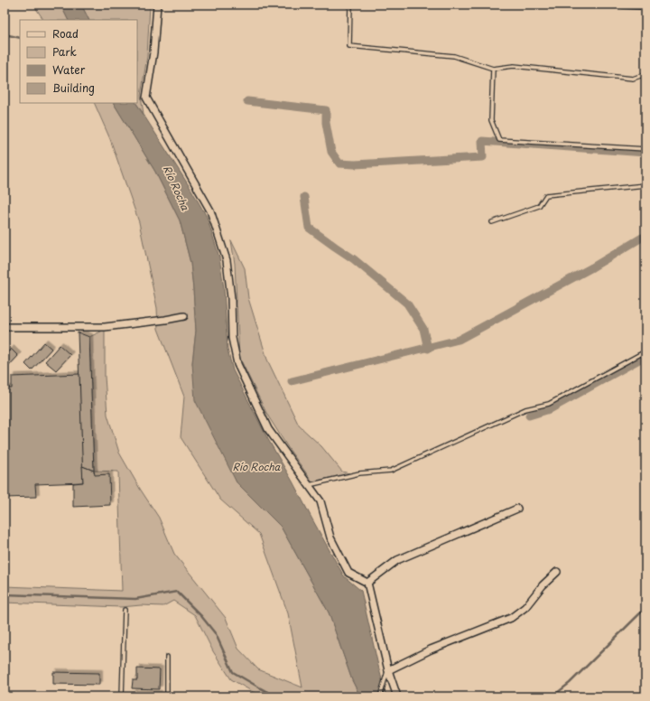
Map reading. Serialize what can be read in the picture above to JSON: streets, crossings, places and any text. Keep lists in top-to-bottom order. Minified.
{"water":["Río Rocha"],"legend":["Road","Park","Water","Building"]}
